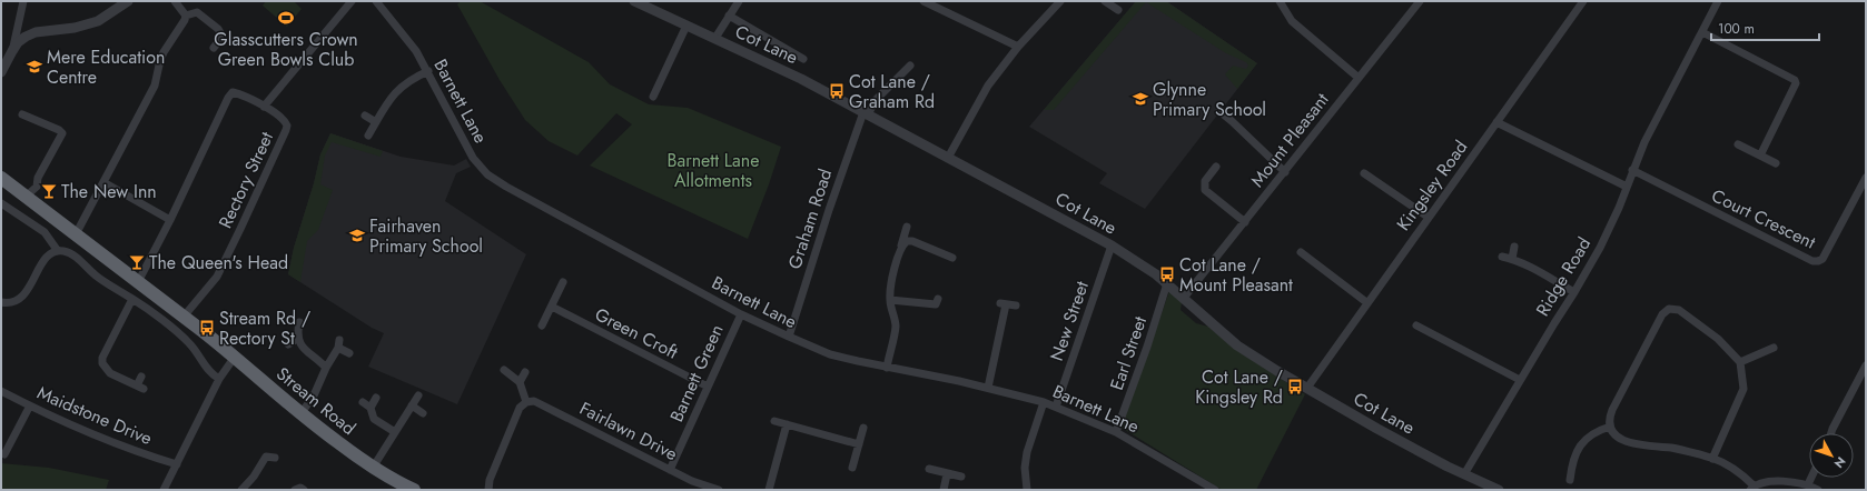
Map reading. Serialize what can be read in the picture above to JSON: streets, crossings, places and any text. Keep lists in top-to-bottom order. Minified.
{"streets":{"highway":["Stream Road"],"street":["Cot Lane","Barnett Lane","Mount Pleasant","Rectory Street","Kingsley Road","Graham Road","Court Crescent","Ridge Road","New Street","Green Croft","Earl Street","Barnett Green","Maidstone Drive","Fairlawn Drive"]},"crossings":[["Cot Lane","Mount Pleasant"],["Cot Lane","Kingsley Road"],["Cot Lane","Graham Road"],["Cot Lane","Ridge Road"],["Cot Lane","New Street"],["Cot Lane","Earl Street"],["Barnett Lane","Graham Road"],["Barnett Lane","New Street"],["Barnett Lane","Earl Street"],["Barnett Lane","Barnett Green"],["Rectory Street","Stream Road"],["Court Crescent","Ridge Road"],["Green Croft","Barnett Green"],["Barnett Green","Fairlawn Drive"]],"parks":["Barnett Lane Allotments"],"places":{"sports":["Glasscutters Crown Green Bowls Club"],"school or university":["Mere Education Centre","Glynne Primary School","Fairhaven Primary School"],"bus stop":["Cot Lane / Graham Rd","Cot Lane / Mount Pleasant","Stream Rd / Rectory St","Cot Lane / Kingsley Rd"],"bar":["The New Inn","The Queen's Head"]},"scale_bar":"100 m","north":"bottom right"}
